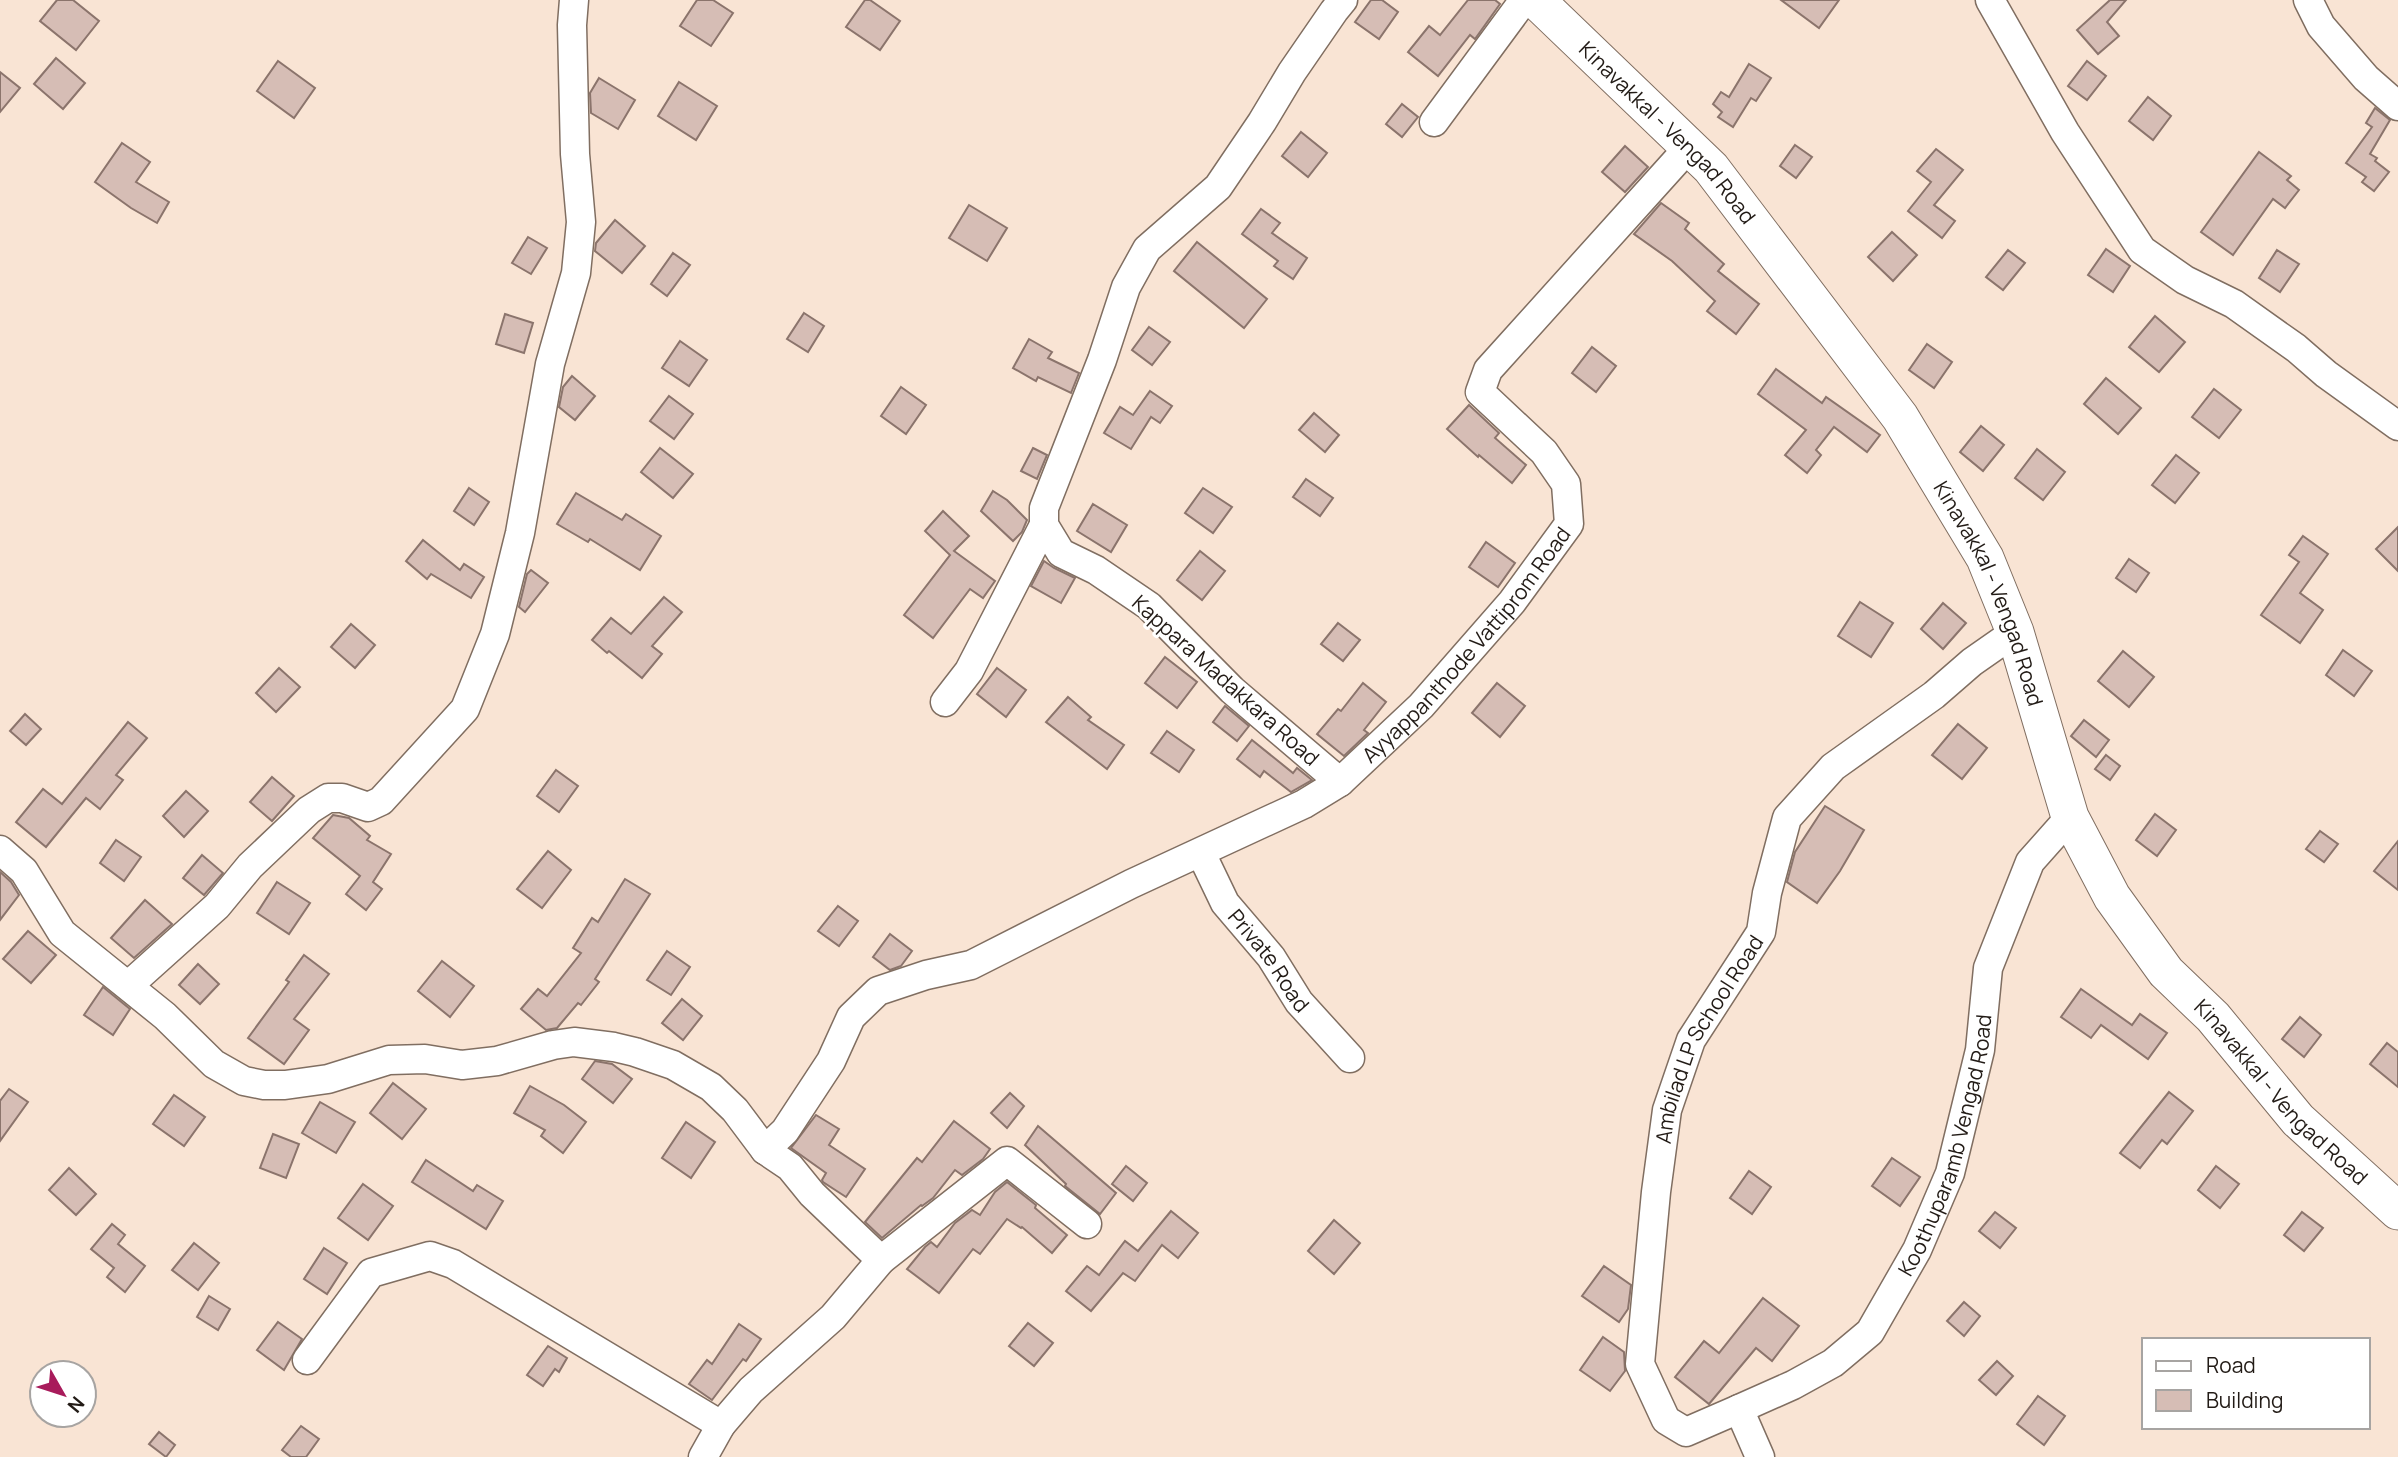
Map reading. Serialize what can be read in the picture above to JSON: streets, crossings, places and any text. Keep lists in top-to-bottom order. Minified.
{"streets":{"main road":["Kinavakkal - Vengad Road"],"street":["Ayyappanthode Vattiprom Road","Kappara Madakkara Road","Private Road","Ambilad LP School Road","Koothuparamb Vengad Road"]},"crossings":[["Kinavakkal - Vengad Road","Ayyappanthode Vattiprom Road"],["Kinavakkal - Vengad Road","Ambilad LP School Road"],["Kinavakkal - Vengad Road","Koothuparamb Vengad Road"],["Ayyappanthode Vattiprom Road","Kappara Madakkara Road"],["Kappara Madakkara Road","Private Road"],["Ambilad LP School Road","Koothuparamb Vengad Road"]],"legend":["Road","Building"],"north":"bottom right"}
